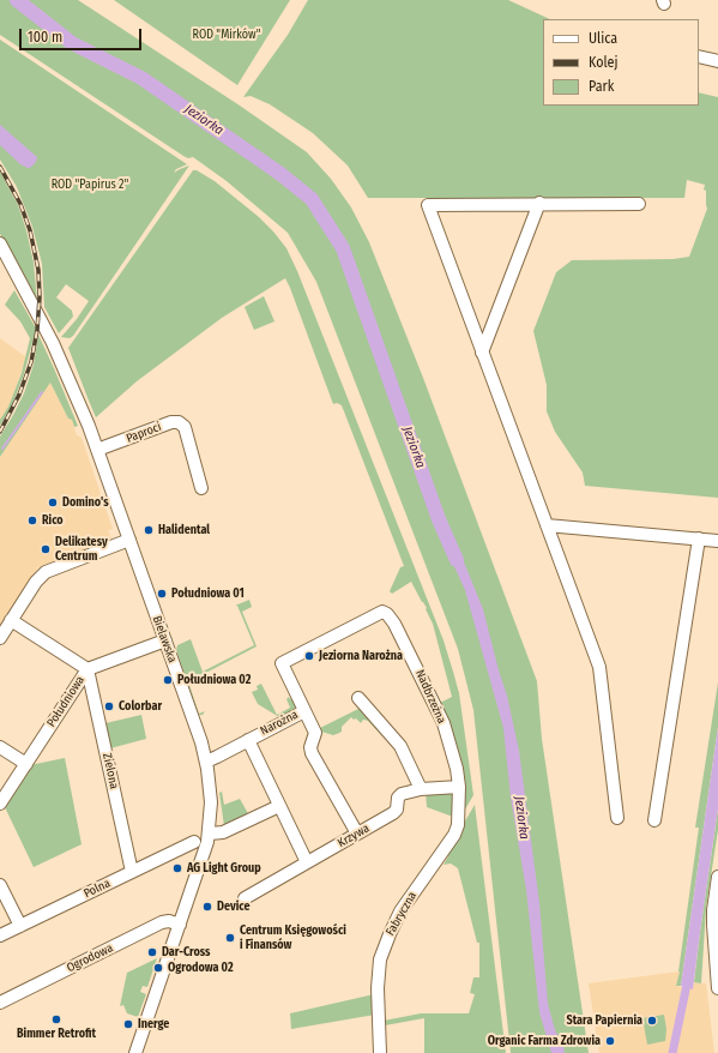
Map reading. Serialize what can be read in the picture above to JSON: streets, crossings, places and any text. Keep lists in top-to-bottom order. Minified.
{"streets":{"street":["Paproci","Bielawska","Nadbrzeżna","Południowa","Narożna","Zielona","Krzywa","Polna","Fabryczna","Ogrodowa"]},"crossings":[["Paproci","Bielawska"],["Bielawska","Południowa"],["Bielawska","Narożna"],["Bielawska","Ogrodowa"],["Nadbrzeżna","Narożna"],["Nadbrzeżna","Krzywa"],["Nadbrzeżna","Fabryczna"],["Południowa","Zielona"],["Zielona","Polna"],["Krzywa","Fabryczna"]],"water":["Jeziorka"],"parks":["ROD \"Mirków\"","ROD \"Papirus 2\""],"places":["Domino's","Rico","Halidental","Delikatesy Centrum","Południowa 01","Jeziorna Narożna","Południowa 02","Colorbar","AG Light Group","Device","Centrum Księgowości i Finansów","Dar-Cross","Ogrodowa 02","Bimmer Retrofit","Stara Papiernia","Inerge","Organic Farma Zdrowia"],"legend":["Ulica","Kolej","Park"],"scale_bar":"100 m"}
